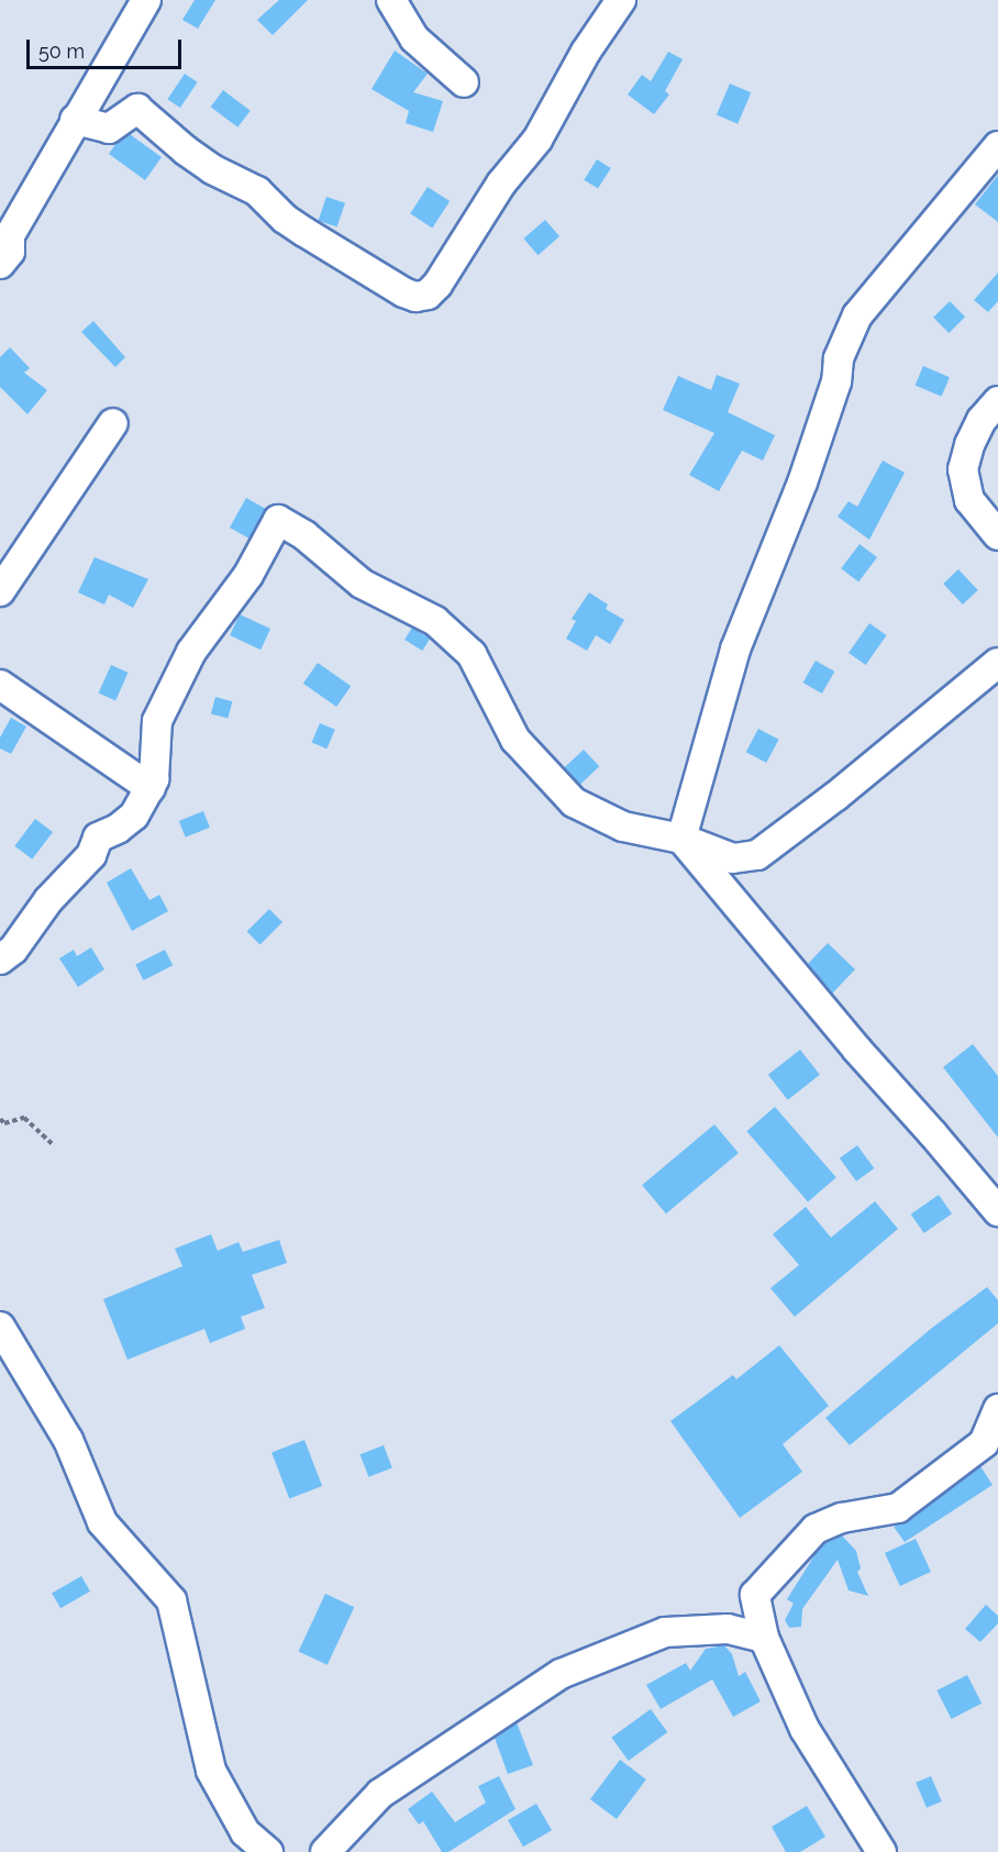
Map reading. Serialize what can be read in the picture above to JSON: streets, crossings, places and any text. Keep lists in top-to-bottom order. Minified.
{"scale_bar":"50 m"}
